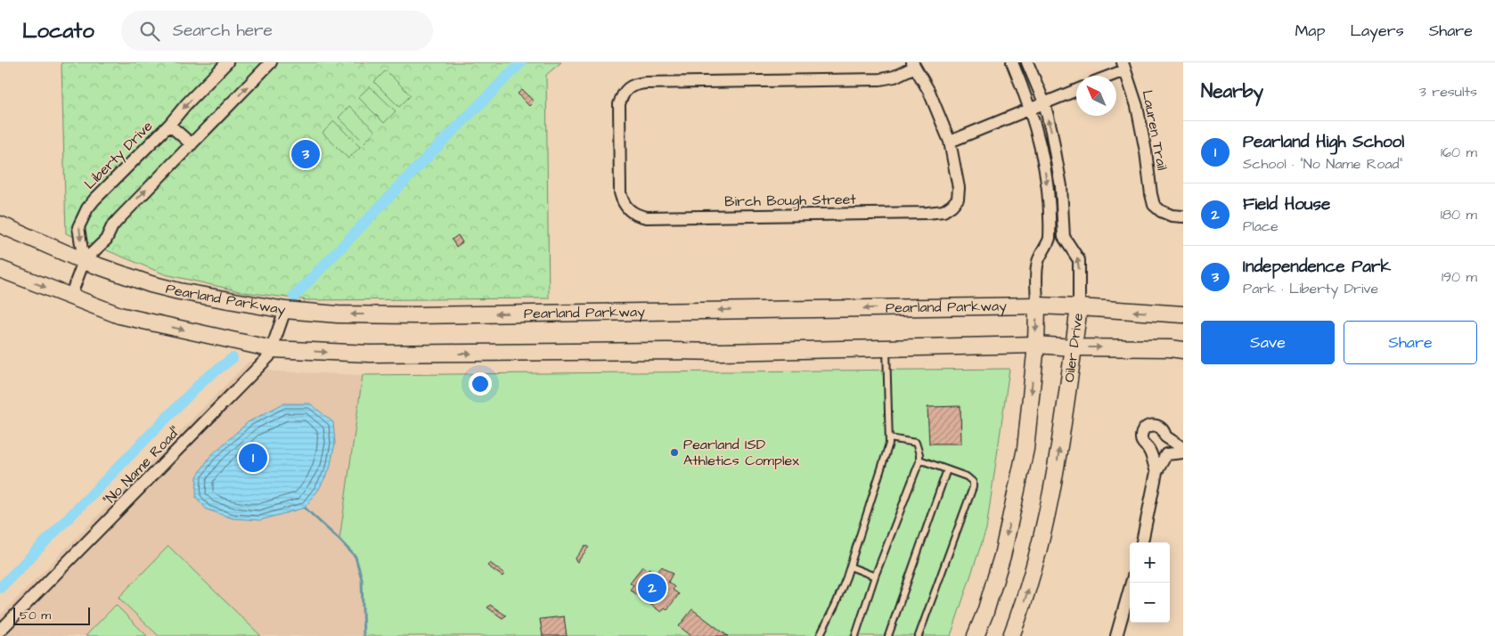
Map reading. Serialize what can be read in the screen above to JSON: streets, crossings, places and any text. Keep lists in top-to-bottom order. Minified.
{"streets":{"main road":["Pearland Parkway","Oiler Drive"],"street":["Lauren Trail","Liberty Drive","Birch Bough Street","\"No Name Road\""]},"crossings":[["Liberty Drive","Pearland Parkway"],["Pearland Parkway","Oiler Drive"],["Pearland Parkway","\"No Name Road\""]],"places":["Pearland ISD Athletics Complex"],"scale_bar":"50 m","north":"top left","page":{"header":"Locato","search":"Search here","nav":["Map","Layers","Share"],"heading":["Nearby","3 results"],"list":[{"mark":"1","name":"Pearland High School","note":"School · \"No Name Road\"","value":"160 m"},{"mark":"2","name":"Field House","note":"Place","value":"180 m"},{"mark":"3","name":"Independence Park","note":"Park · Liberty Drive","value":"190 m"}],"pins":["3","1","2"],"buttons":["Save","Share"],"map_buttons":["+","−"],"scale":"50 m"}}
